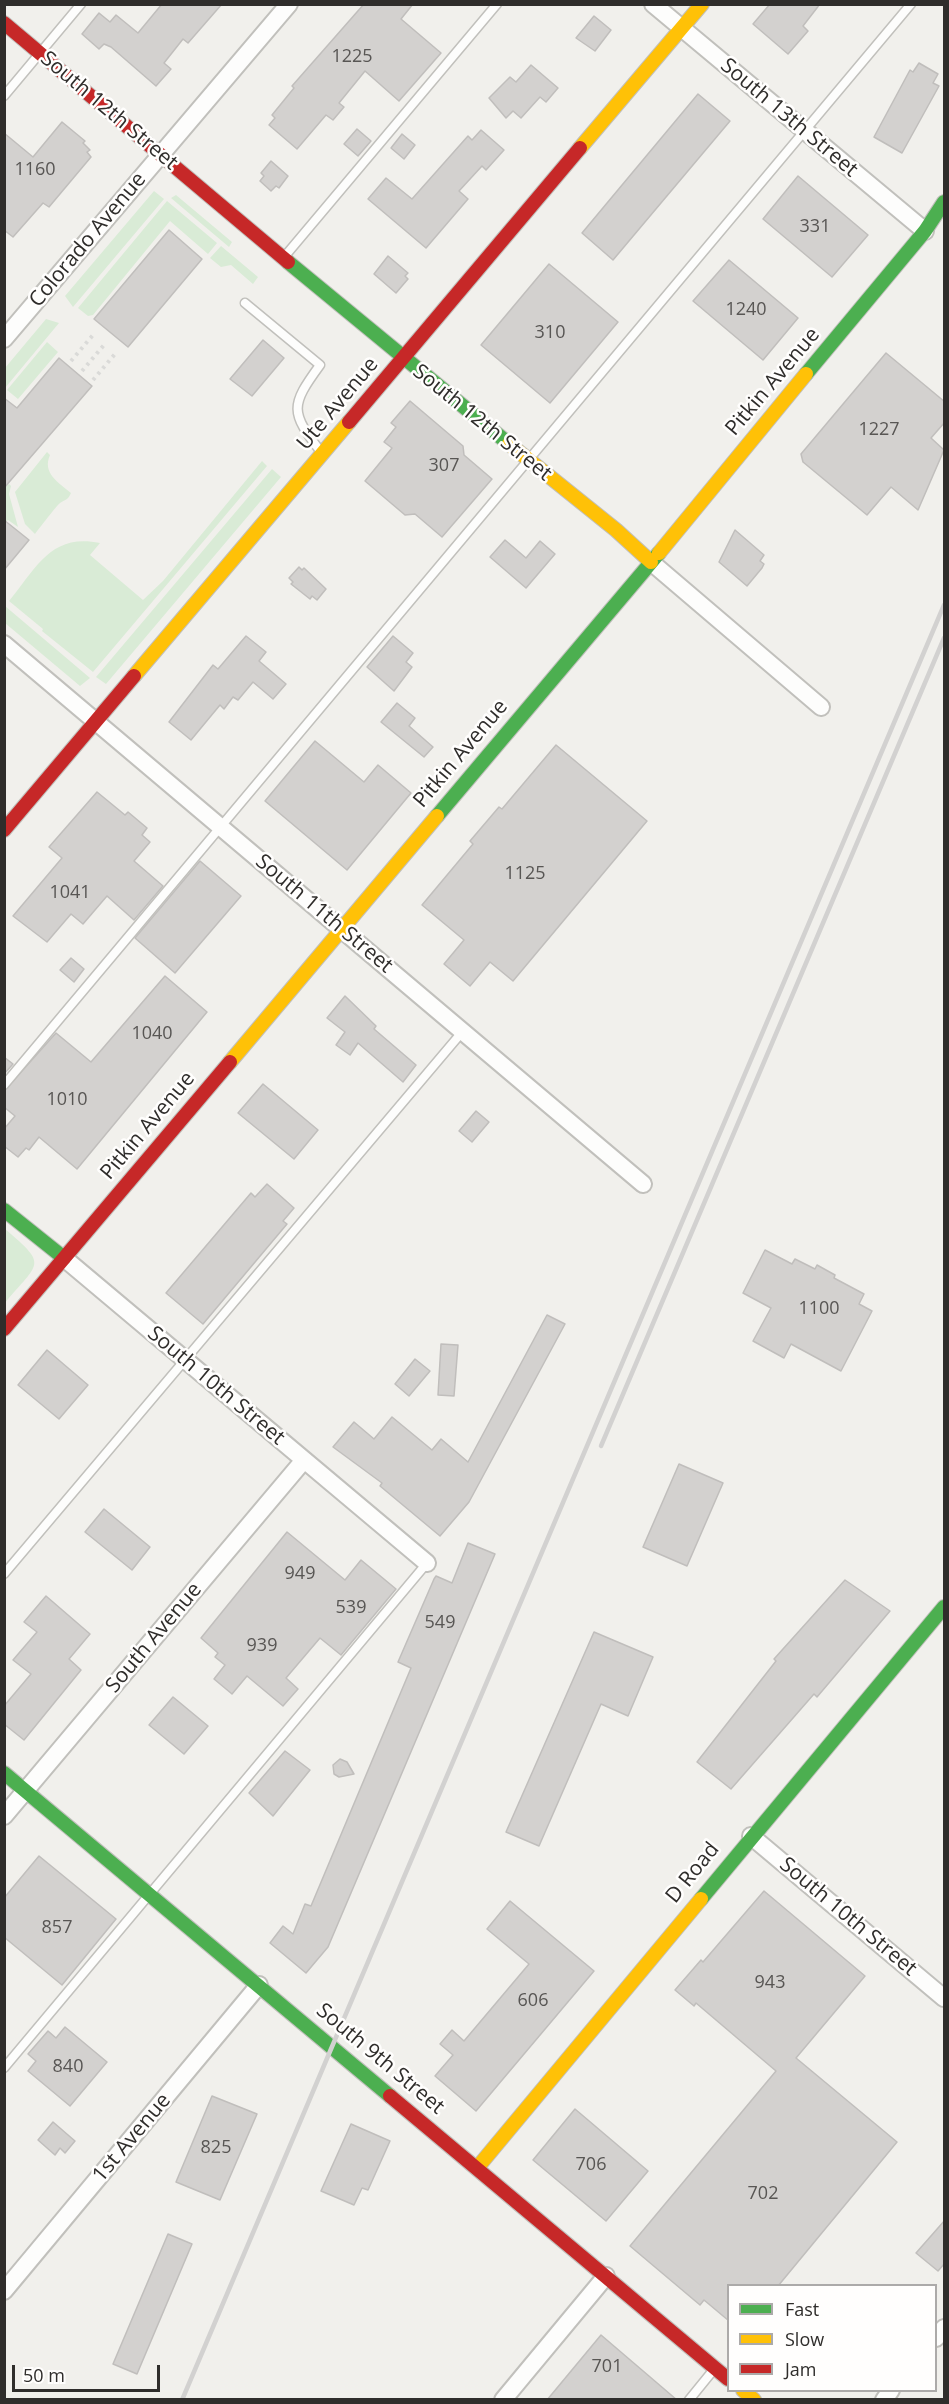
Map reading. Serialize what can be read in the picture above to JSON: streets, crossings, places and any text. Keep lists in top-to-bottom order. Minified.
{"streets":{"main road":["South 12th Street","Pitkin Avenue","Ute Avenue","South 10th Street","D Road","South 9th Street"],"street":["South 13th Street","Colorado Avenue","South 11th Street","South Avenue","1st Avenue"]},"crossings":[["South 12th Street","Colorado Avenue"],["South 12th Street","Pitkin Avenue"],["South 12th Street","Ute Avenue"],["South 13th Street","Pitkin Avenue"],["South 13th Street","Ute Avenue"],["Pitkin Avenue","South 11th Street"],["Pitkin Avenue","South 10th Street"],["Ute Avenue","South 11th Street"],["South 10th Street","South Avenue"],["South 10th Street","D Road"],["South Avenue","South 9th Street"],["D Road","South 9th Street"],["South 9th Street","1st Avenue"]],"house_numbers":["1225","1160","331","1240","310","1227","307","1125","1041","1040","1010","1100","949","539","549","939","857","943","606","840","825","706","702","701"],"legend":["Fast","Slow","Jam"],"scale_bar":"50 m"}
